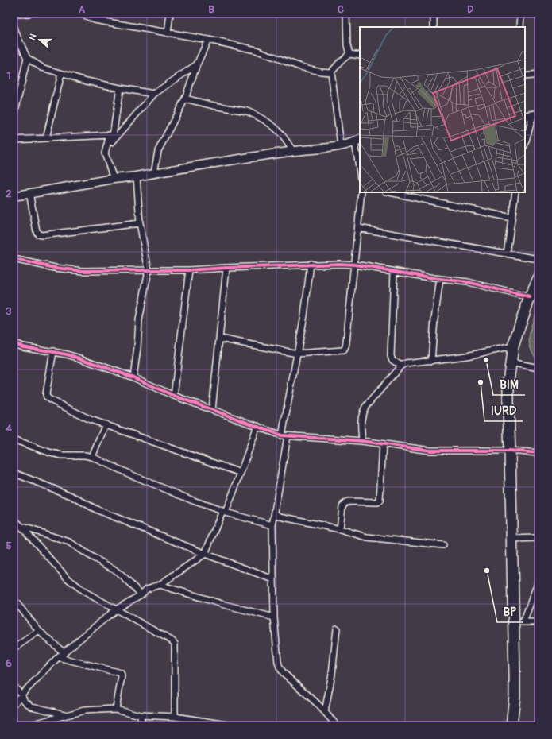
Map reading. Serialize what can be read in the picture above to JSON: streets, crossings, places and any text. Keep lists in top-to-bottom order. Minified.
{"places":["BIM","IURD","BP"],"north":"left","grid":{"columns":["A","B","C","D"],"rows":["1","2","3","4","5","6"]}}
